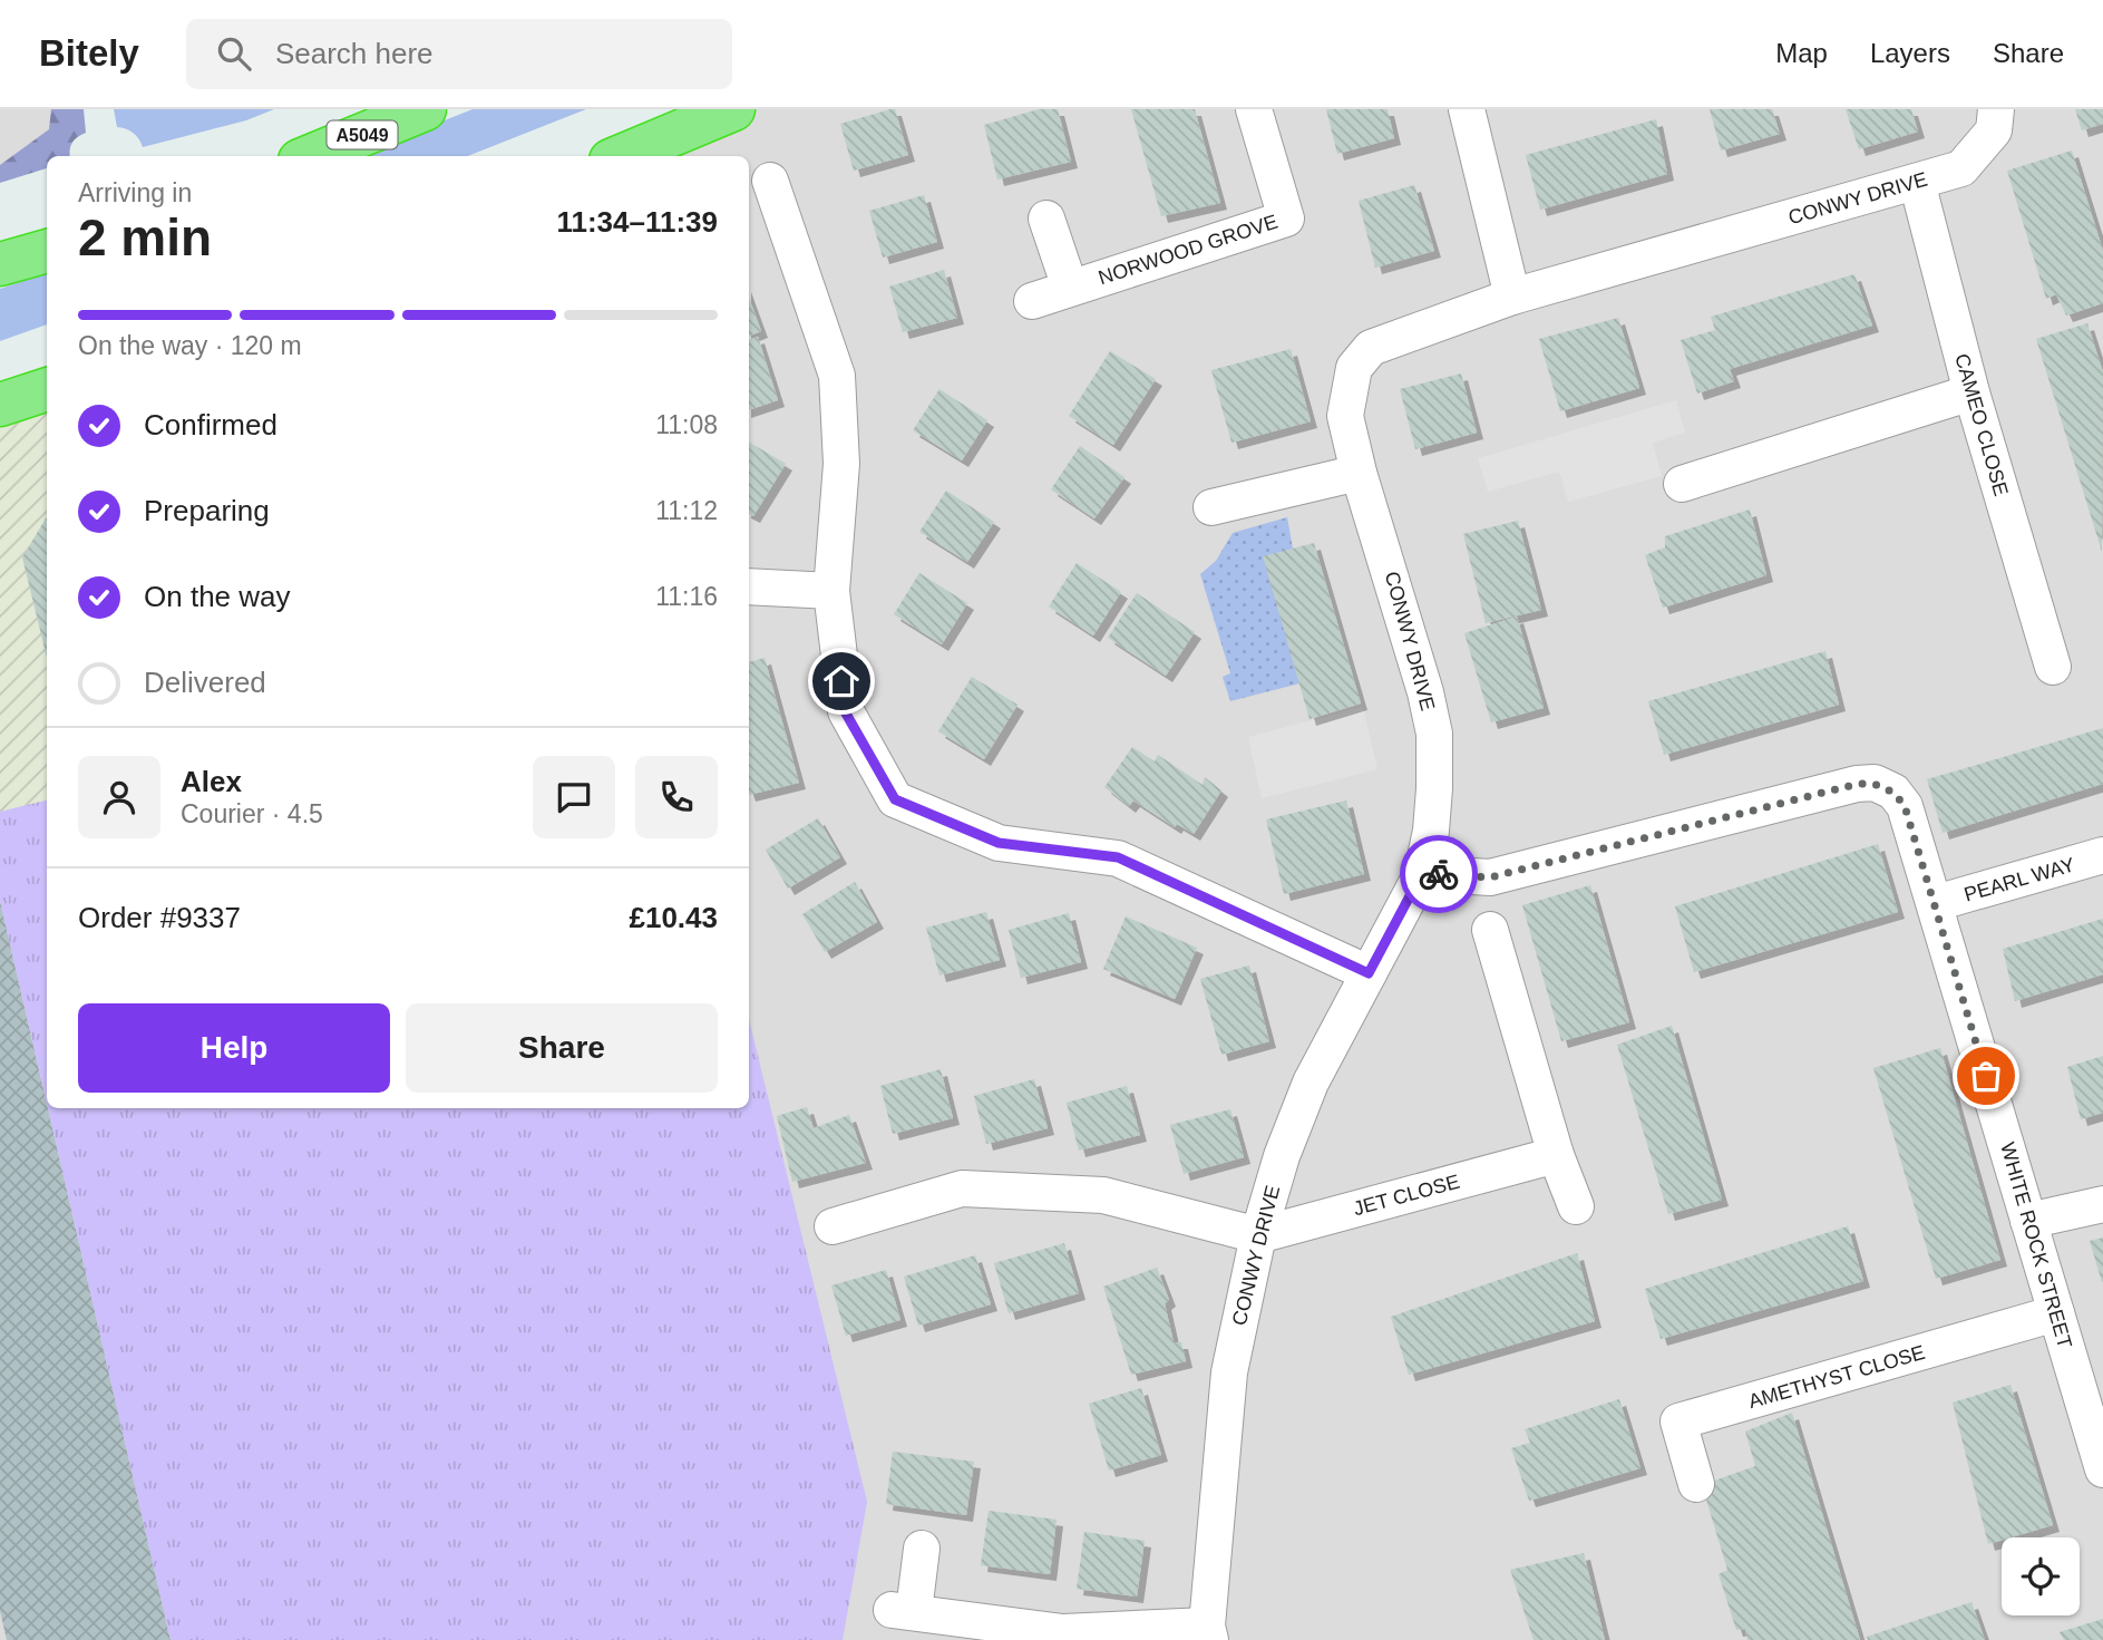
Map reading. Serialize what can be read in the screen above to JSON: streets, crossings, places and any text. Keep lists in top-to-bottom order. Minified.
{"streets":{"highway":["A5049"],"street":["CONWY DRIVE","NORWOOD GROVE","CAMEO CLOSE","PEARL WAY","JET CLOSE","WHITE ROCK STREET","AMETHYST CLOSE"]},"crossings":[["CONWY DRIVE","CAMEO CLOSE"],["CONWY DRIVE","JET CLOSE"],["CONWY DRIVE","WHITE ROCK STREET"],["PEARL WAY","WHITE ROCK STREET"],["WHITE ROCK STREET","AMETHYST CLOSE"]],"page":{"header":"Bitely","search":"Search here","nav":["Map","Layers","Share"],"heading":["2 min","Arriving in","11:34–11:39"],"panel":["Alex","Courier · 4.5","Order #9337","£10.43"],"bar":"On the way · 120 m","list":[["Confirmed","11:08"],["Preparing","11:12"],["On the way","11:16"],"Delivered"],"buttons":["Help","Share"]}}
